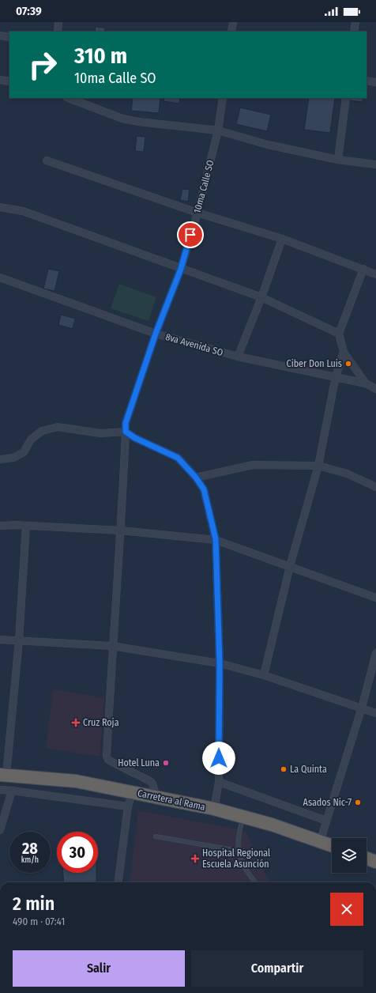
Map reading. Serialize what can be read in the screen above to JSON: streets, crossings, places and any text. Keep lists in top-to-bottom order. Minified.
{"streets":{"highway":["Carretera al Rama"],"street":["10ma Calle SO","8va Avenida SO"]},"crossings":[["10ma Calle SO","8va Avenida SO"],["10ma Calle SO","Carretera al Rama"]],"places":{"other":["Ciber Don Luis","Hotel Luna","La Quinta","Asados Nic-7"],"health":["Cruz Roja","Hospital Regional Escuela Asunción"]},"page":{"status":"07:39","turn":["310 m","10ma Calle SO"],"speed":"28 km/h","limit":"30","heading":["2 min","490 m · 07:41"],"buttons":["Salir","Compartir"]}}
